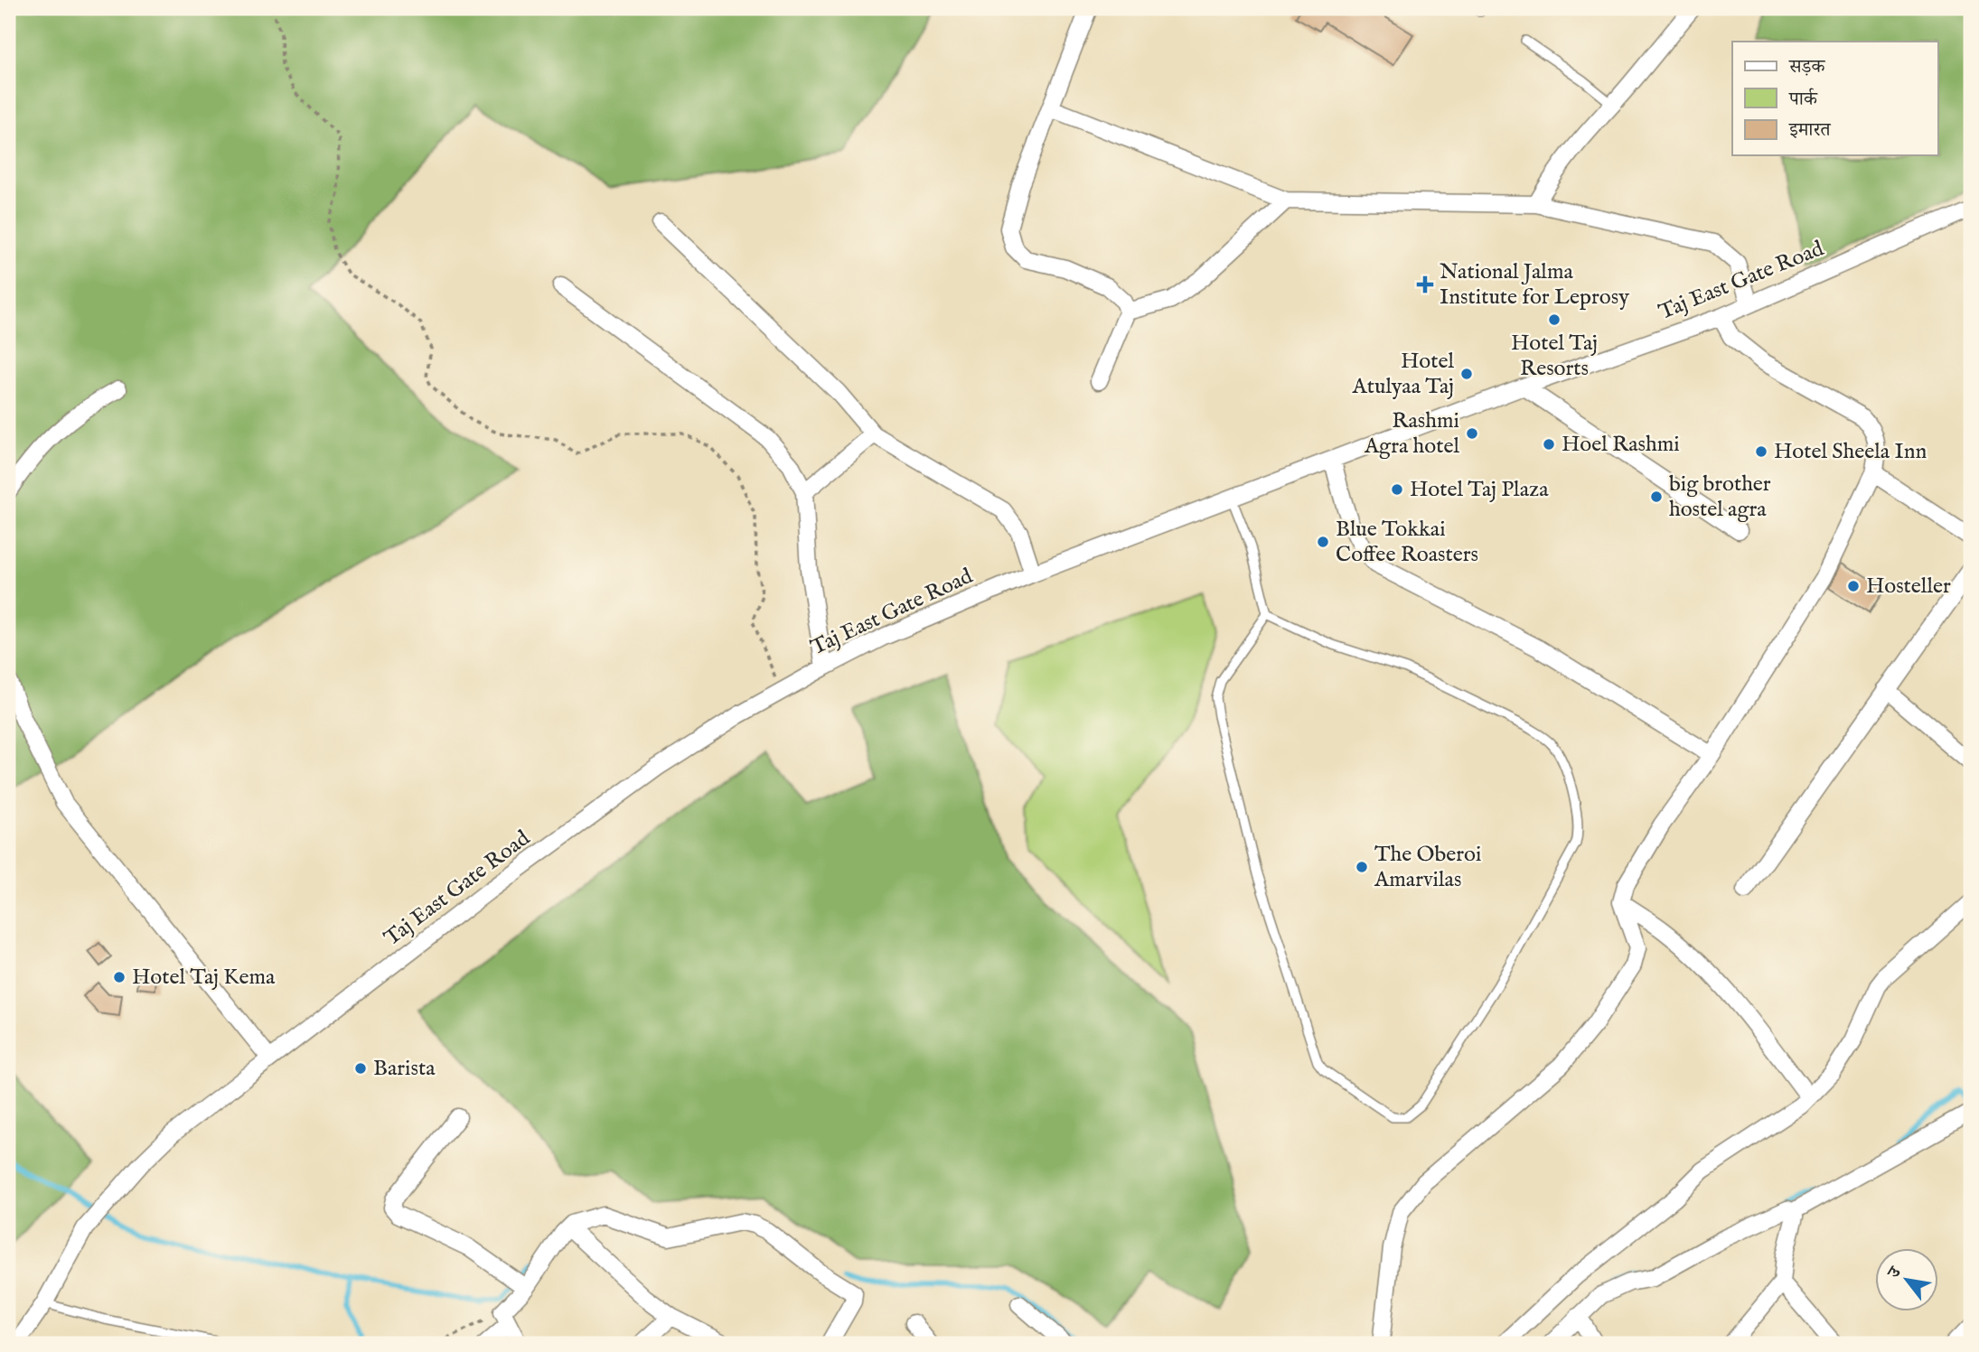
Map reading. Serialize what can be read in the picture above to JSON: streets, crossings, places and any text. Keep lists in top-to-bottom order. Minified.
{"streets":{"street":["Taj East Gate Road"]},"places":{"health":["National Jalma Institute for Leprosy"],"other":["Hotel Taj Resorts","Hotel Atulyaa Taj","Rashmi Agra hotel","Hoel Rashmi","Hotel Sheela Inn","Hotel Taj Plaza","big brother hostel agra","Blue Tokkai Coffee Roasters","Hosteller","The Oberoi Amarvilas","Hotel Taj Kema","Barista"]},"legend":["सड़क","पार्क","इमारत"],"north":"top left"}
